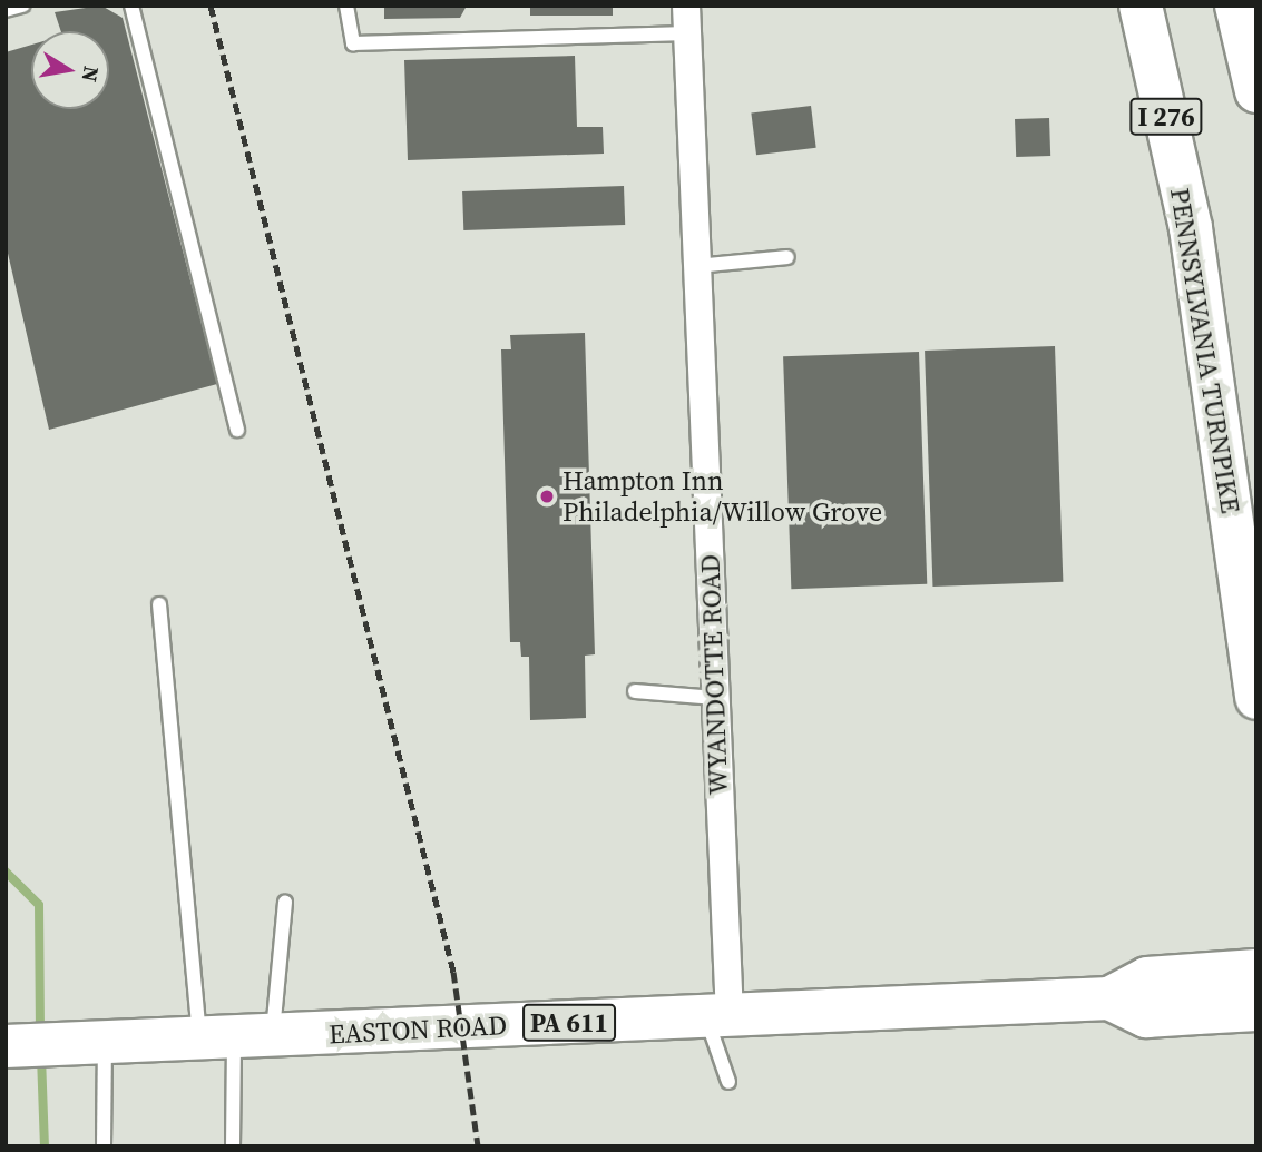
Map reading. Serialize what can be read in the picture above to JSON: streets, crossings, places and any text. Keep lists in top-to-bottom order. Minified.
{"streets":{"main road":["I 276","PENNSYLVANIA TURNPIKE","PA 611","EASTON ROAD"],"street":["WYANDOTTE ROAD"]},"crossings":[["WYANDOTTE ROAD","EASTON ROAD"]],"places":["Hampton Inn Philadelphia/Willow Grove"],"north":"right"}
